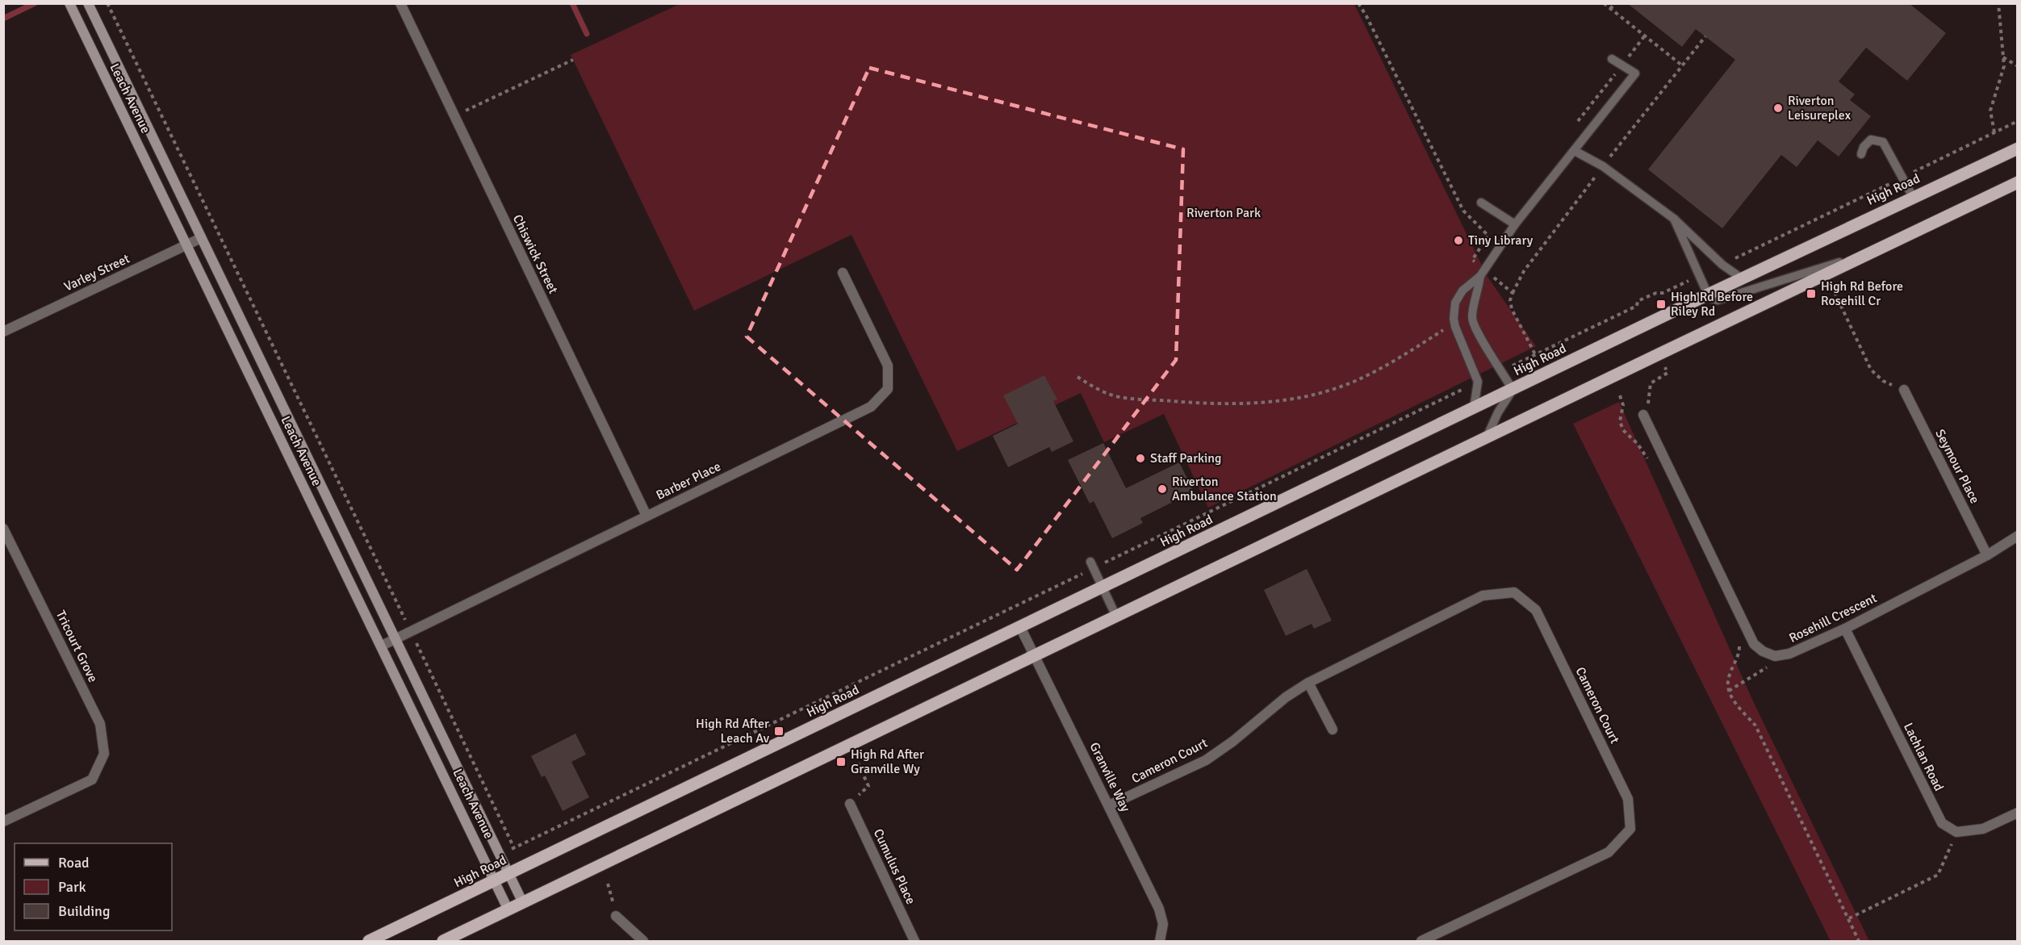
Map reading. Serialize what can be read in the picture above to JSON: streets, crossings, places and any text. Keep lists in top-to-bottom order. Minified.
{"streets":{"main road":["High Road"],"street":["Leach Avenue","Chiswick Street","Varley Street","Seymour Place","Barber Place","Rosehill Crescent","Tricourt Grove","Cameron Court","Lachlan Road","Granville Way","Cumulus Place"]},"crossings":[["Leach Avenue","High Road"],["Leach Avenue","Varley Street"],["Leach Avenue","Barber Place"],["High Road","Granville Way"],["Chiswick Street","Barber Place"],["Seymour Place","Rosehill Crescent"],["Rosehill Crescent","Lachlan Road"],["Cameron Court","Granville Way"]],"parks":["Riverton Park"],"places":{"other":["Riverton Leisureplex","Tiny Library","Staff Parking","Riverton Ambulance Station"],"transit":["High Rd Before Rosehill Cr","High Rd Before Riley Rd","High Rd After Leach Av","High Rd After Granville Wy"]},"legend":["Road","Park","Building"]}
